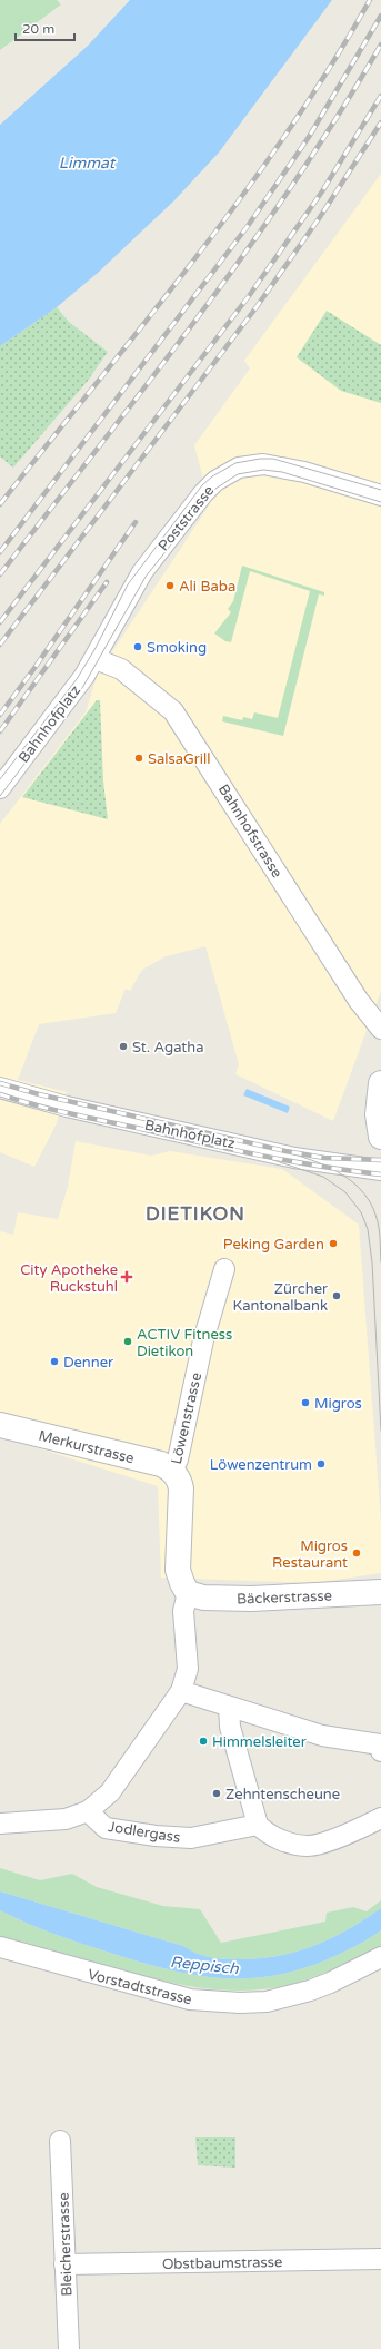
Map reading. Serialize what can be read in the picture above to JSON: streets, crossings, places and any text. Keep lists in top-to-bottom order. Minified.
{"streets":{"street":["Poststrasse","Bahnhofplatz","Bahnhofstrasse","Löwenstrasse","Merkurstrasse","Bäckerstrasse","Jodlergass","Vorstadtstrasse","Bleicherstrasse","Obstbaumstrasse"]},"crossings":[["Poststrasse","Bahnhofplatz"],["Poststrasse","Bahnhofstrasse"],["Bahnhofplatz","Bahnhofstrasse"],["Löwenstrasse","Merkurstrasse"],["Löwenstrasse","Bäckerstrasse"],["Bleicherstrasse","Obstbaumstrasse"]],"districts":["DIETIKON"],"water":["Limmat","Reppisch"],"places":{"other":["Ali Baba","Smoking","SalsaGrill","St. Agatha","Peking Garden","Zürcher Kantonalbank","ACTIV Fitness Dietikon","Denner","Migros","Löwenzentrum","Migros Restaurant","Himmelsleiter","Zehntenscheune"],"health":["City Apotheke Ruckstuhl"]},"scale_bar":"20 m"}
